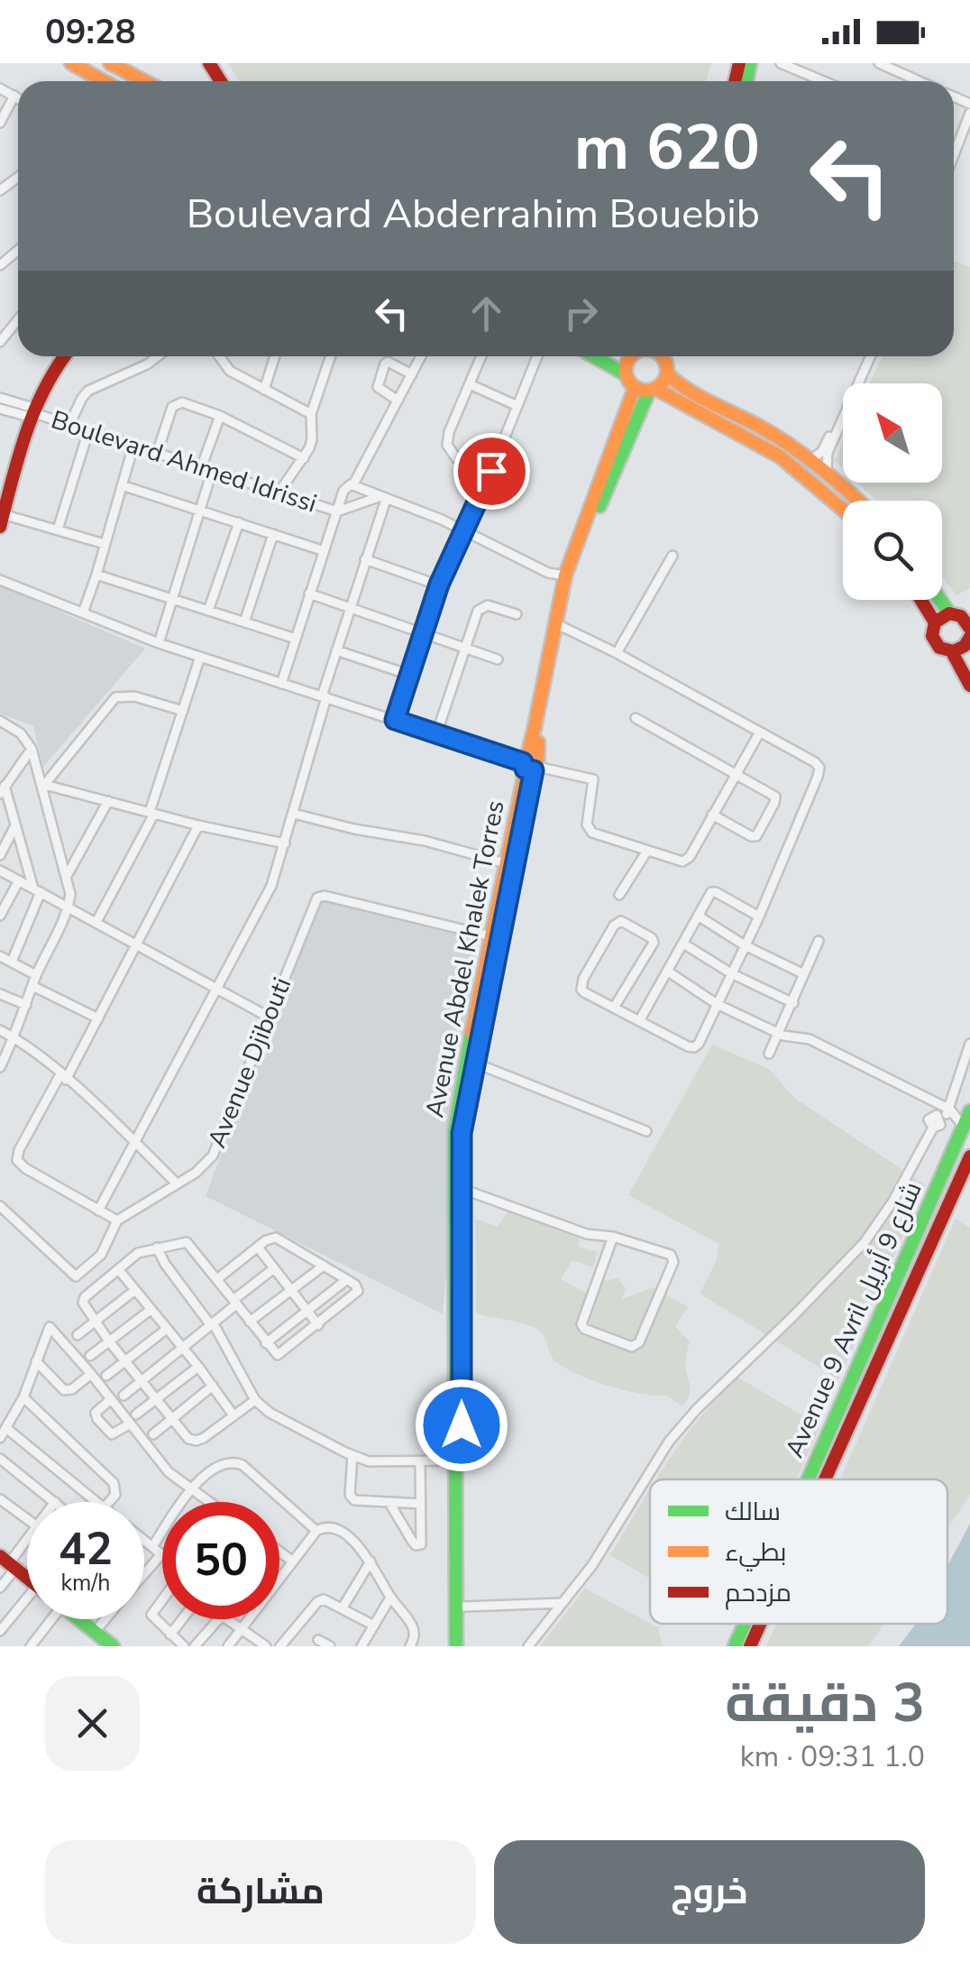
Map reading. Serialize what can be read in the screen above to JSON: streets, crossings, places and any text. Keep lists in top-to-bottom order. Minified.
{"streets":{"main road":["Avenue Abdel Khalek Torres","Avenue 9 Avril شارع 9 أبريل"],"street":["Boulevard Ahmed Idrissi","Avenue Djibouti"]},"crossings":[["Avenue Abdel Khalek Torres","Avenue Djibouti"]],"legend":["سالك","بطيء","مزدحم"],"north":"top left","page":{"status":"09:28","turn":["620 m","Boulevard Abderrahim Bouebib"],"speed":"42 km/h","limit":"50","heading":["3 دقيقة","1.0 km · 09:31"],"buttons":["خروج","مشاركة"]}}
